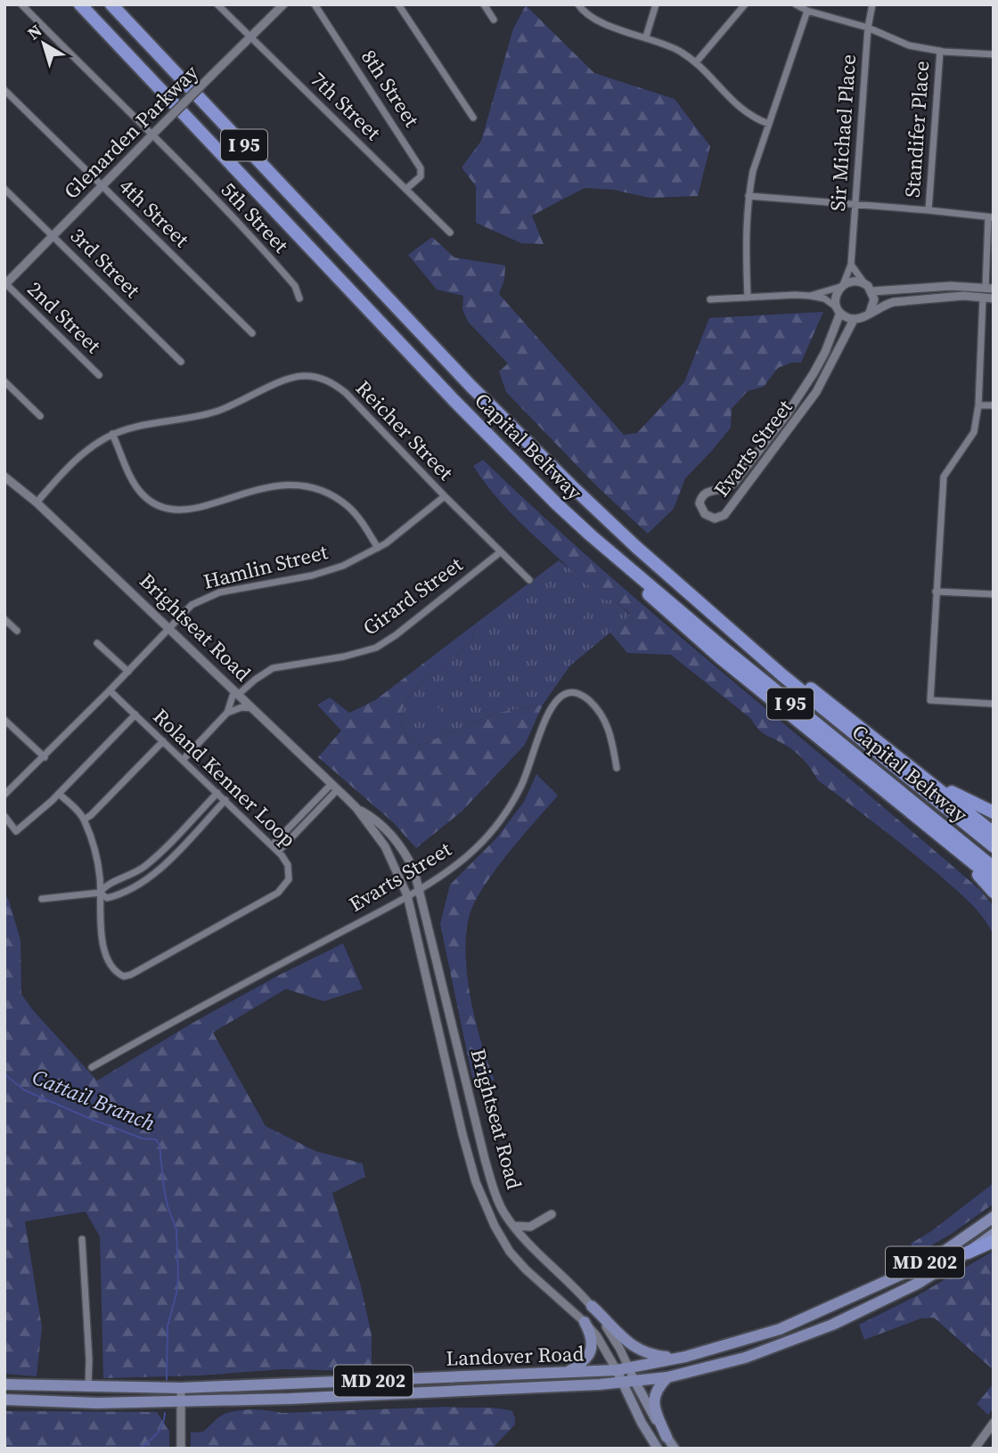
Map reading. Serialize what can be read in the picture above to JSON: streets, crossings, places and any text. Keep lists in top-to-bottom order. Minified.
{"streets":{"highway":["I 95","Capital Beltway"],"main road":["Brightseat Road","MD 202","Landover Road"],"street":["8th Street","7th Street","Standifer Place","Glenarden Parkway","Sir Michael Place","4th Street","5th Street","3rd Street","2nd Street","Reicher Street","Evarts Street","Hamlin Street","Girard Street","Roland Kenner Loop"]},"crossings":[["8th Street","7th Street"],["7th Street","Glenarden Parkway"],["Glenarden Parkway","4th Street"],["Glenarden Parkway","5th Street"],["Glenarden Parkway","3rd Street"],["Glenarden Parkway","2nd Street"],["Sir Michael Place","Evarts Street"],["Reicher Street","Hamlin Street"],["Reicher Street","Girard Street"],["Reicher Street","Brightseat Road"],["Evarts Street","Brightseat Road"],["Hamlin Street","Brightseat Road"],["Hamlin Street","Roland Kenner Loop"],["Girard Street","Brightseat Road"],["Brightseat Road","Landover Road"]],"water":["Cattail Branch"],"north":"top left"}
